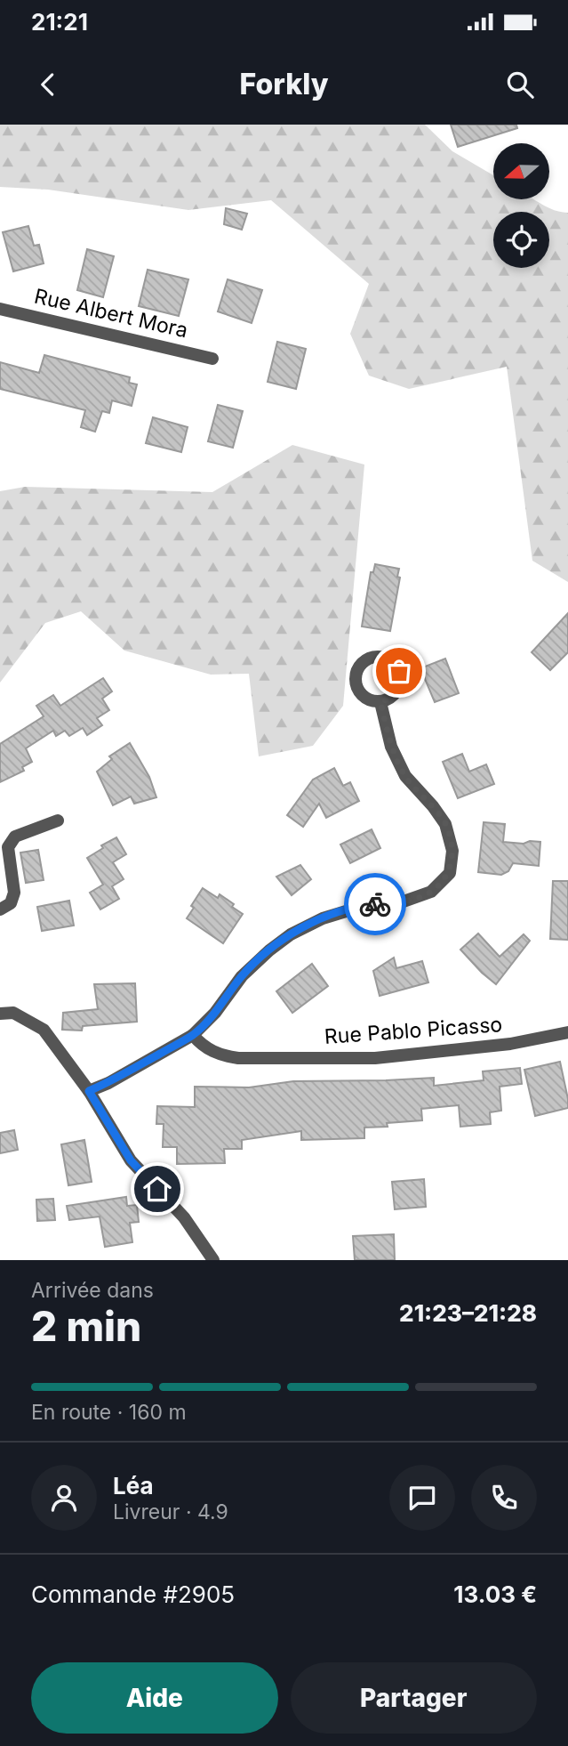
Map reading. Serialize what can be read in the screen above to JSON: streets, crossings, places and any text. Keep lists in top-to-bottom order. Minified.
{"streets":{"street":["Rue Albert Mora","Rue Pablo Picasso"]},"north":"left","page":{"status":"21:21","header":"Forkly","heading":["2 min","Arrivée dans","21:23–21:28"],"panel":["Léa","Livreur · 4.9","Commande #2905","13.03 €"],"bar":"En route · 160 m","buttons":["Aide","Partager"]}}
